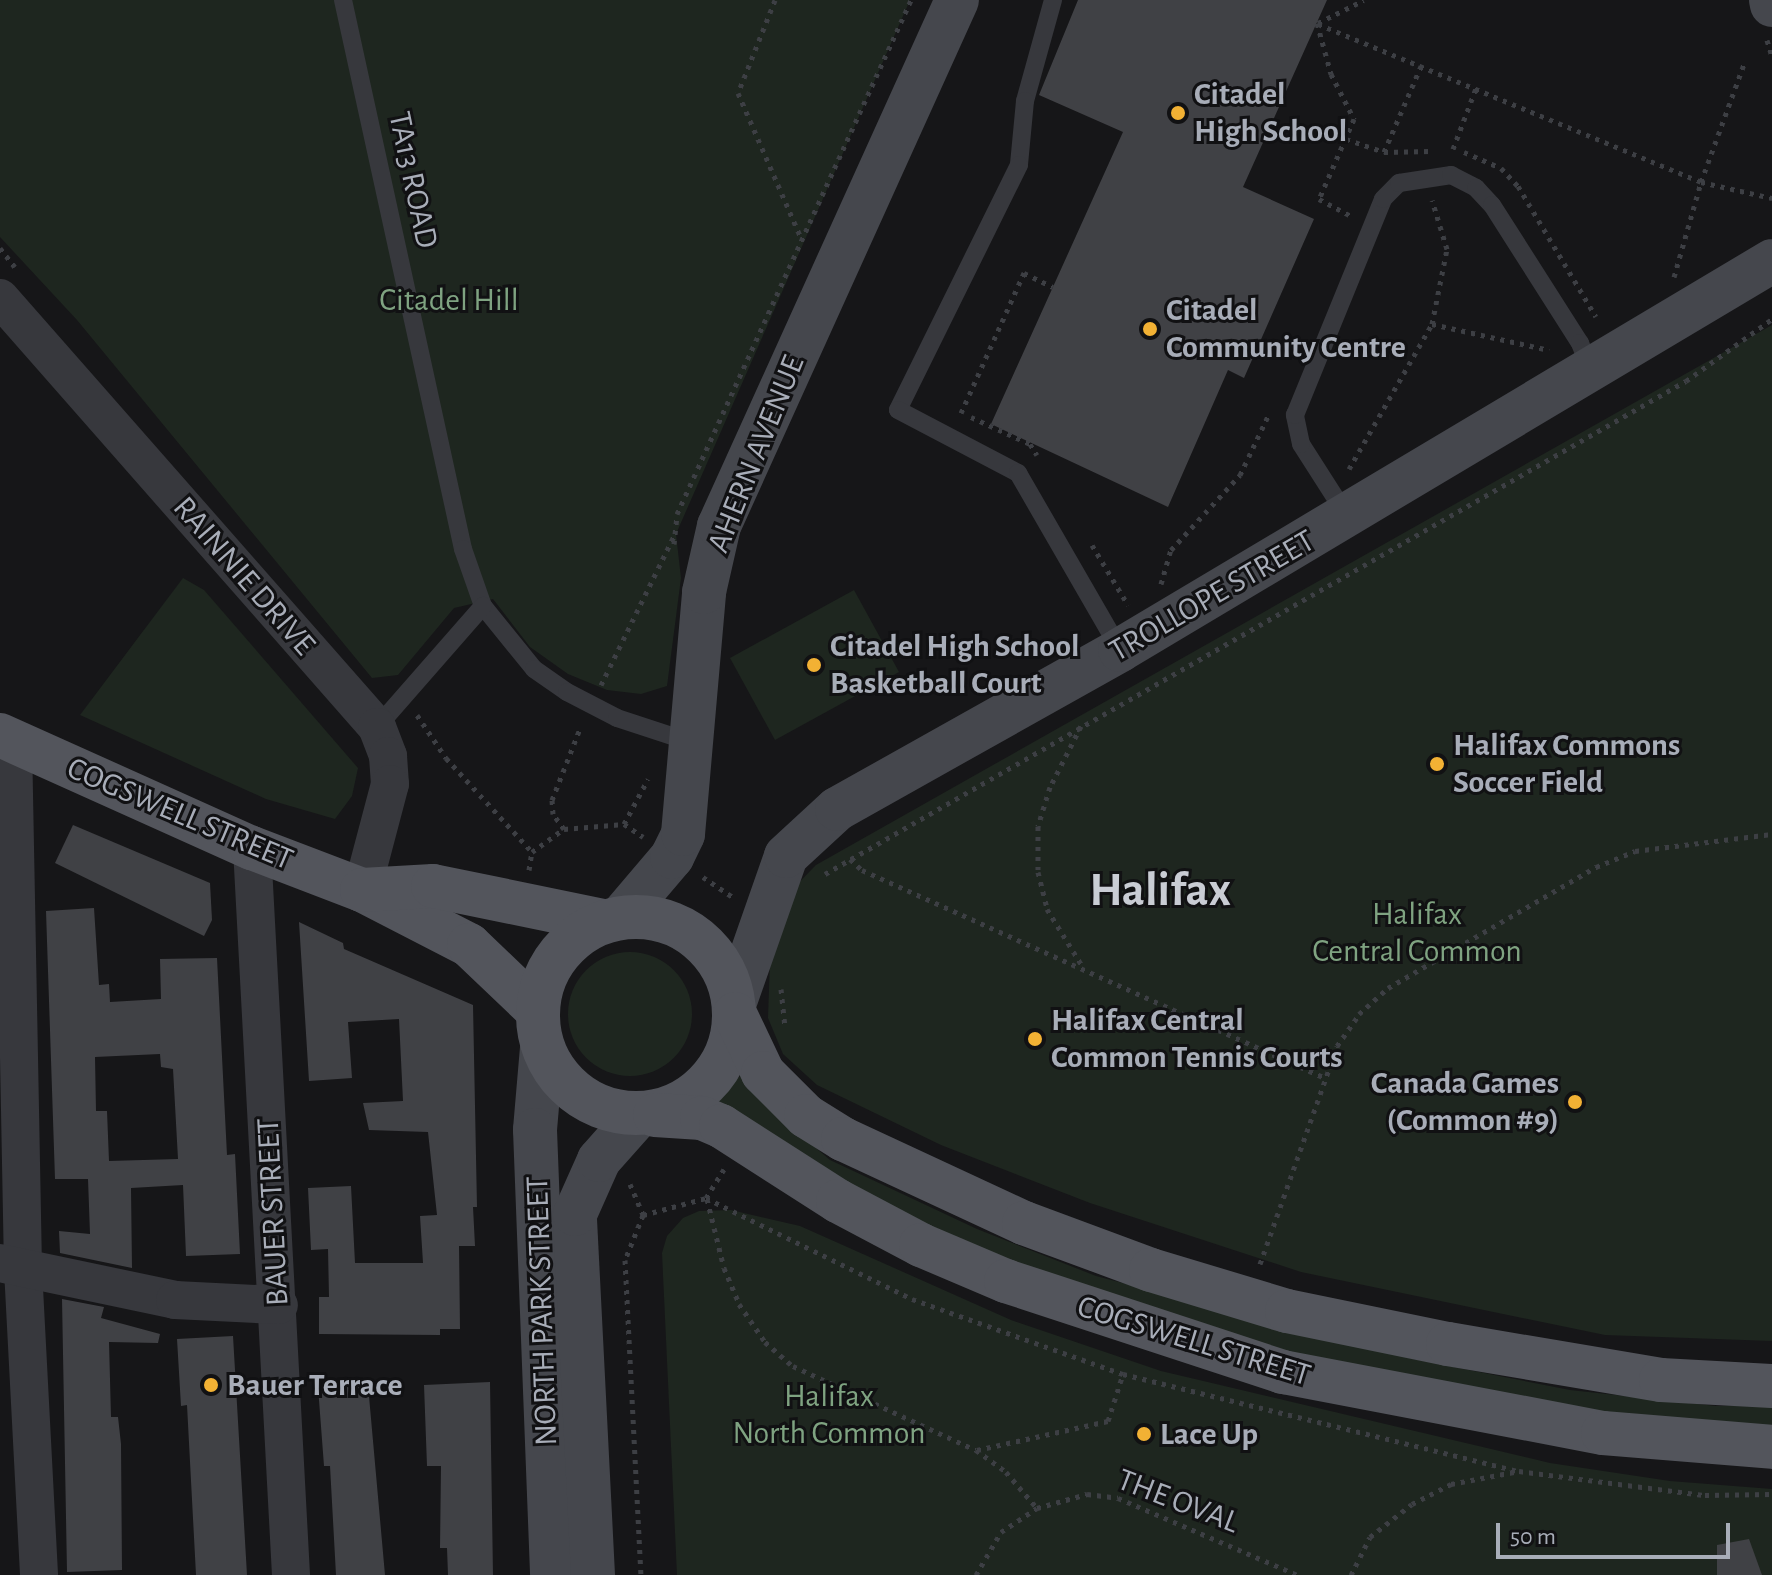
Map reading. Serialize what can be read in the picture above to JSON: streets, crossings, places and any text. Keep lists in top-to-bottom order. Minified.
{"streets":{"main road":["COGSWELL STREET"],"street":["AHERN AVENUE","RAINNIE DRIVE","TROLLOPE STREET","BAUER STREET","NORTH PARK STREET"],"lane":["TA13 ROAD"],"path":["THE OVAL"]},"crossings":[["TA13 ROAD","AHERN AVENUE"],["AHERN AVENUE","TROLLOPE STREET"],["AHERN AVENUE","COGSWELL STREET"],["AHERN AVENUE","NORTH PARK STREET"],["RAINNIE DRIVE","COGSWELL STREET"],["TROLLOPE STREET","COGSWELL STREET"],["TROLLOPE STREET","NORTH PARK STREET"],["COGSWELL STREET","BAUER STREET"],["COGSWELL STREET","NORTH PARK STREET"]],"districts":["Halifax"],"parks":["Citadel Hill","Halifax Central Common","Halifax North Common"],"places":["Citadel High School","Citadel Community Centre","Citadel High School Basketball Court","Halifax Commons Soccer Field","Halifax Central Common Tennis Courts","Canada Games (Common #9)","Bauer Terrace","Lace Up"],"scale_bar":"50 m"}
